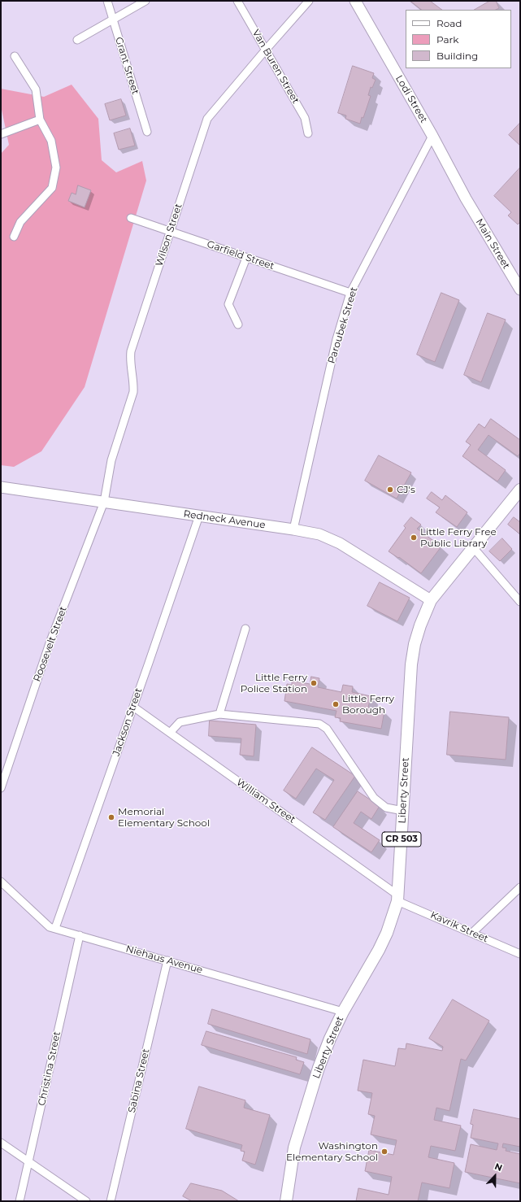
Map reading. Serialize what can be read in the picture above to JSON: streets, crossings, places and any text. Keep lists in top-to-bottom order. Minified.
{"streets":{"main road":["Liberty Street","CR 503"],"street":["Grant Street","Van Buren Street","Lodi Street","Wilson Street","Main Street","Garfield Street","Paroubek Street","Redneck Avenue","Roosevelt Street","Jackson Street","William Street","Kavrik Street","Niehaus Avenue","Christina Street","Sabina Street"]},"crossings":[["Van Buren Street","Wilson Street"],["Lodi Street","Main Street"],["Lodi Street","Paroubek Street"],["Wilson Street","Garfield Street"],["Wilson Street","Redneck Avenue"],["Wilson Street","Roosevelt Street"],["Garfield Street","Paroubek Street"],["Paroubek Street","Redneck Avenue"],["Redneck Avenue","Roosevelt Street"],["Redneck Avenue","Jackson Street"],["Redneck Avenue","Liberty Street"],["Jackson Street","William Street"],["Jackson Street","Niehaus Avenue"],["Liberty Street","William Street"],["Liberty Street","Kavrik Street"],["Liberty Street","Niehaus Avenue"],["William Street","Kavrik Street"],["Niehaus Avenue","Christina Street"],["Niehaus Avenue","Sabina Street"]],"places":["CJ's","Little Ferry Free Public Library","Little Ferry Police Station","Little Ferry Borough","Memorial Elementary School","Washington Elementary School"],"legend":["Road","Park","Building"],"north":"top"}
